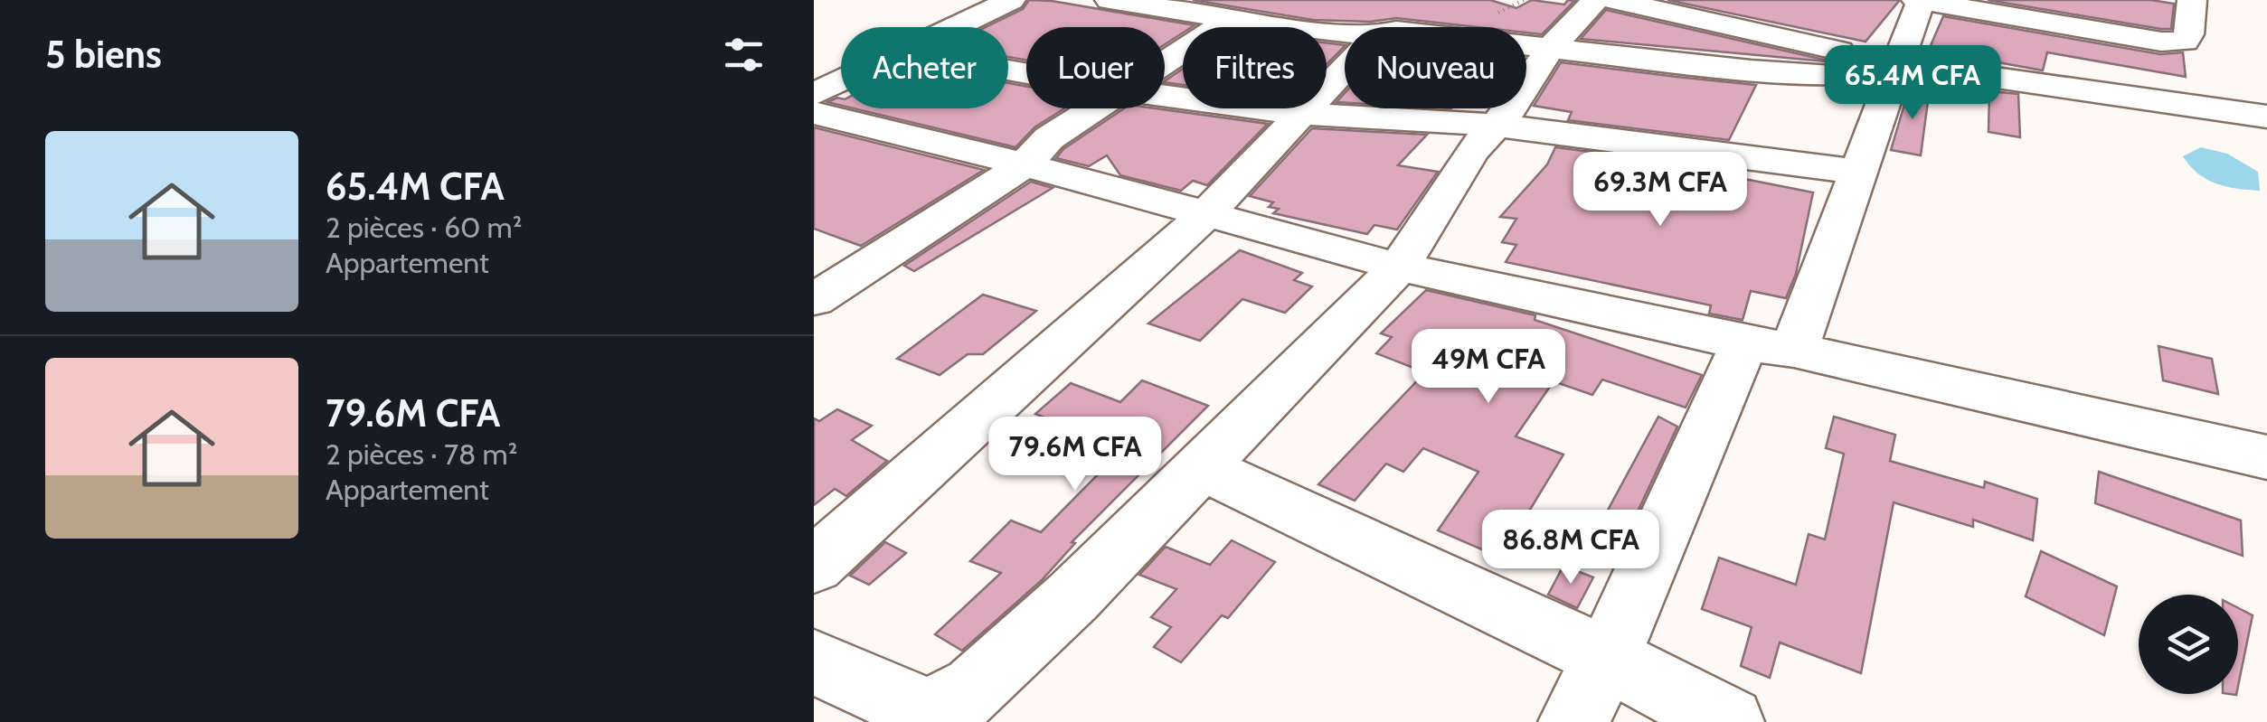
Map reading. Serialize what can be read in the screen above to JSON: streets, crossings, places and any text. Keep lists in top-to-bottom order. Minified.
{"page":{"heading":"5 biens","chip":["Acheter","Louer","Filtres","Nouveau"],"price":["65.4M CFA","69.3M CFA","49M CFA","79.6M CFA","86.8M CFA"],"list":[{"name":"65.4M CFA","note":"2 pièces · 60 m² · Appartement"},{"name":"79.6M CFA","note":"2 pièces · 78 m² · Appartement"}]}}
